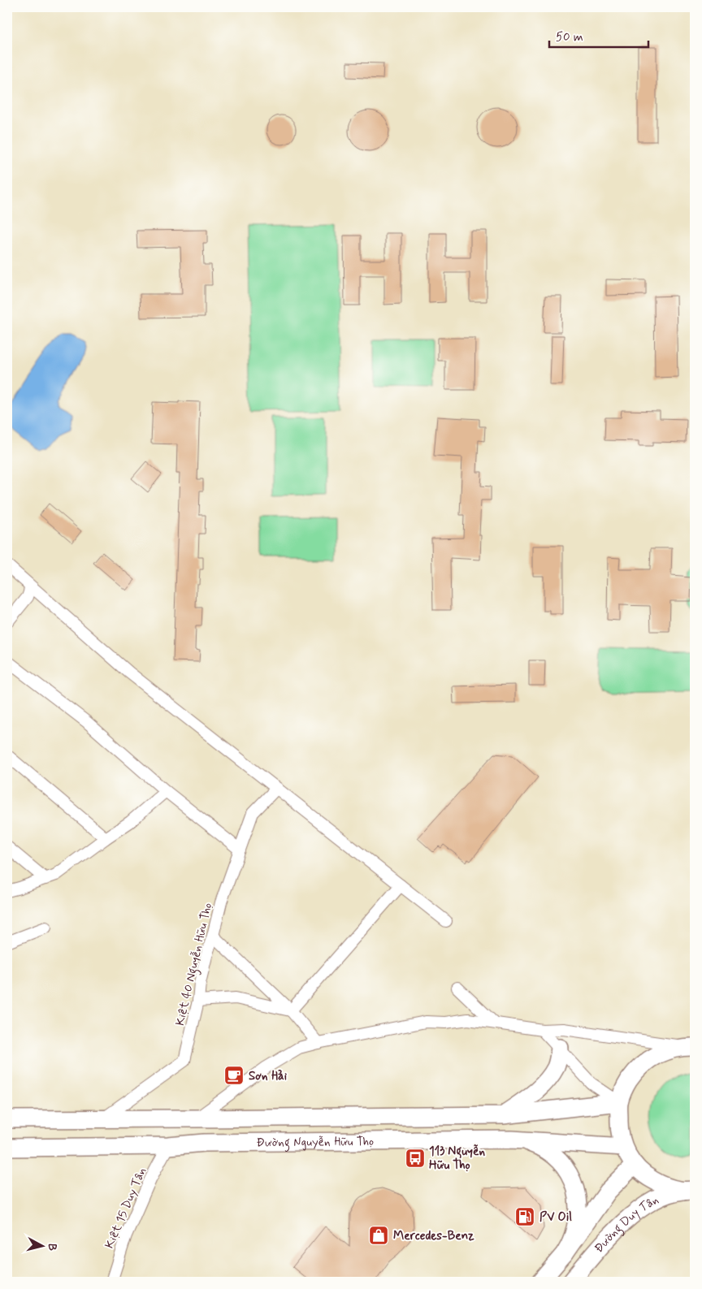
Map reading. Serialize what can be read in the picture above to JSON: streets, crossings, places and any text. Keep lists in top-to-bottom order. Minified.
{"streets":{"main road":["Đường Nguyễn Hữu Thọ","Đường Duy Tân"],"street":["Kiệt 40 Nguyễn Hữu Thọ","Kiệt 15 Duy Tân"]},"crossings":[["Kiệt 40 Nguyễn Hữu Thọ","Đường Nguyễn Hữu Thọ"],["Đường Nguyễn Hữu Thọ","Kiệt 15 Duy Tân"]],"places":{"cafe":["Sơn Hải"],"bus stop":["113 Nguyễn Hữu Thọ"],"fuel station":["PV Oil"],"shop":["Mercedes-Benz"]},"scale_bar":"50 m","north":"right"}
